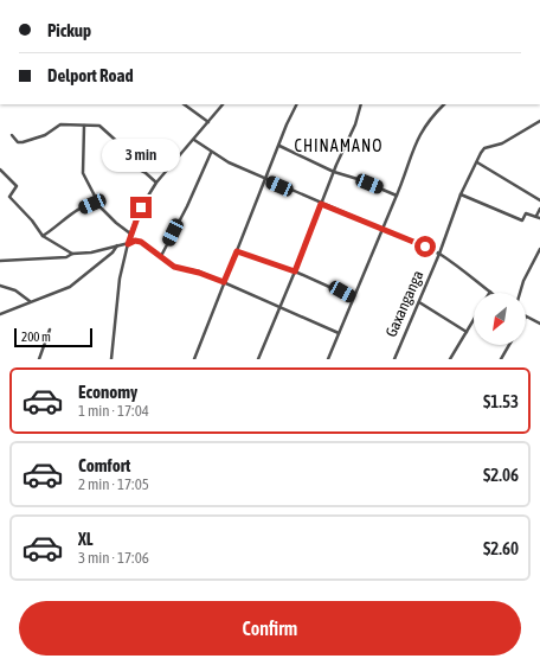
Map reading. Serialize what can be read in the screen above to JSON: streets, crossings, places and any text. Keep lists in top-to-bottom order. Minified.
{"streets":{"street":["Gaxanganga"]},"districts":["CHINAMANO"],"scale_bar":"200 m","north":"bottom left","page":{"banner":["Pickup","Delport Road"],"bubble":"3 min","scale":"200 m","list":[{"name":"Economy","note":"1 min · 17:04","value":"$1.53"},{"name":"Comfort","note":"2 min · 17:05","value":"$2.06"},{"name":"XL","note":"3 min · 17:06","value":"$2.60"}],"buttons":"Confirm"}}
